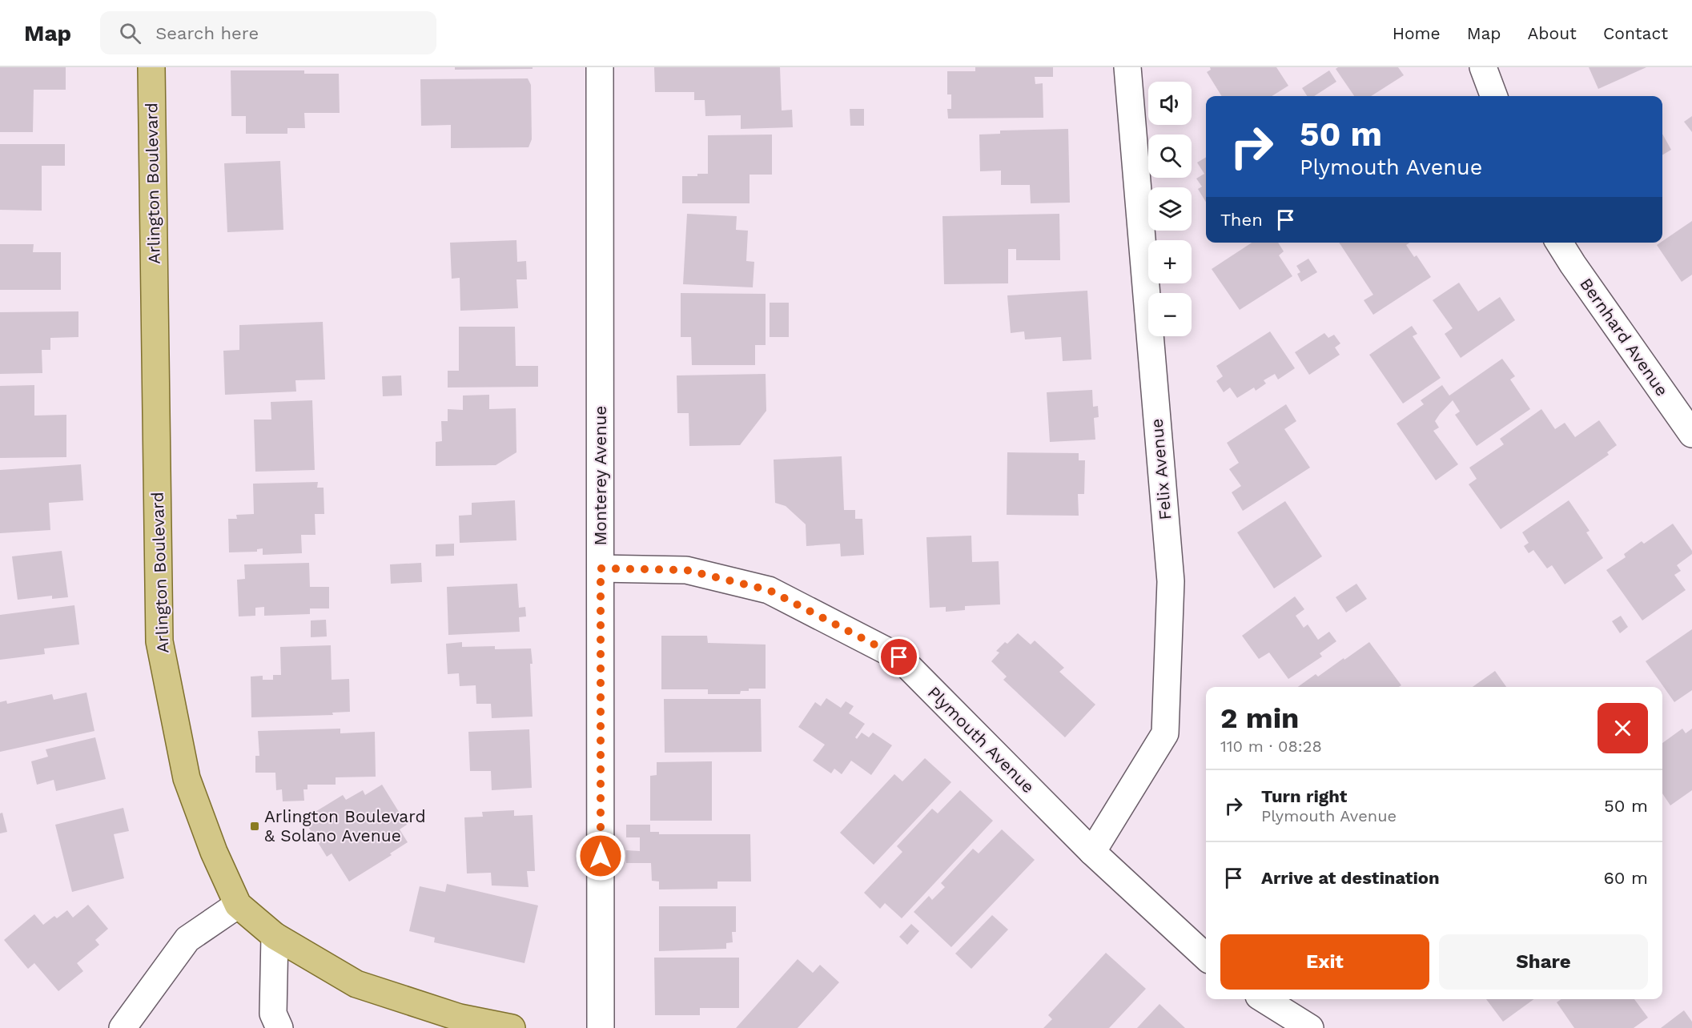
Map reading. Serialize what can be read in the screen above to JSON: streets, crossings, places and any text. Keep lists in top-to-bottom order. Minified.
{"streets":{"main road":["Arlington Boulevard"],"street":["Bernhard Avenue","Felix Avenue","Monterey Avenue","Plymouth Avenue"]},"crossings":[["Felix Avenue","Plymouth Avenue"],["Monterey Avenue","Plymouth Avenue"]],"places":{"transit":["Arlington Boulevard & Solano Avenue"]},"page":{"header":"Map","search":"Search here","nav":["Home","Map","About","Contact"],"map_buttons":["+","−"],"turn":["50 m","Plymouth Avenue"],"then":"Then","heading":["2 min","110 m · 08:28"],"list":[{"name":"Turn right","note":"Plymouth Avenue","value":"50 m"},{"name":"Arrive at destination","value":"60 m"}],"buttons":["Exit","Share"]}}
